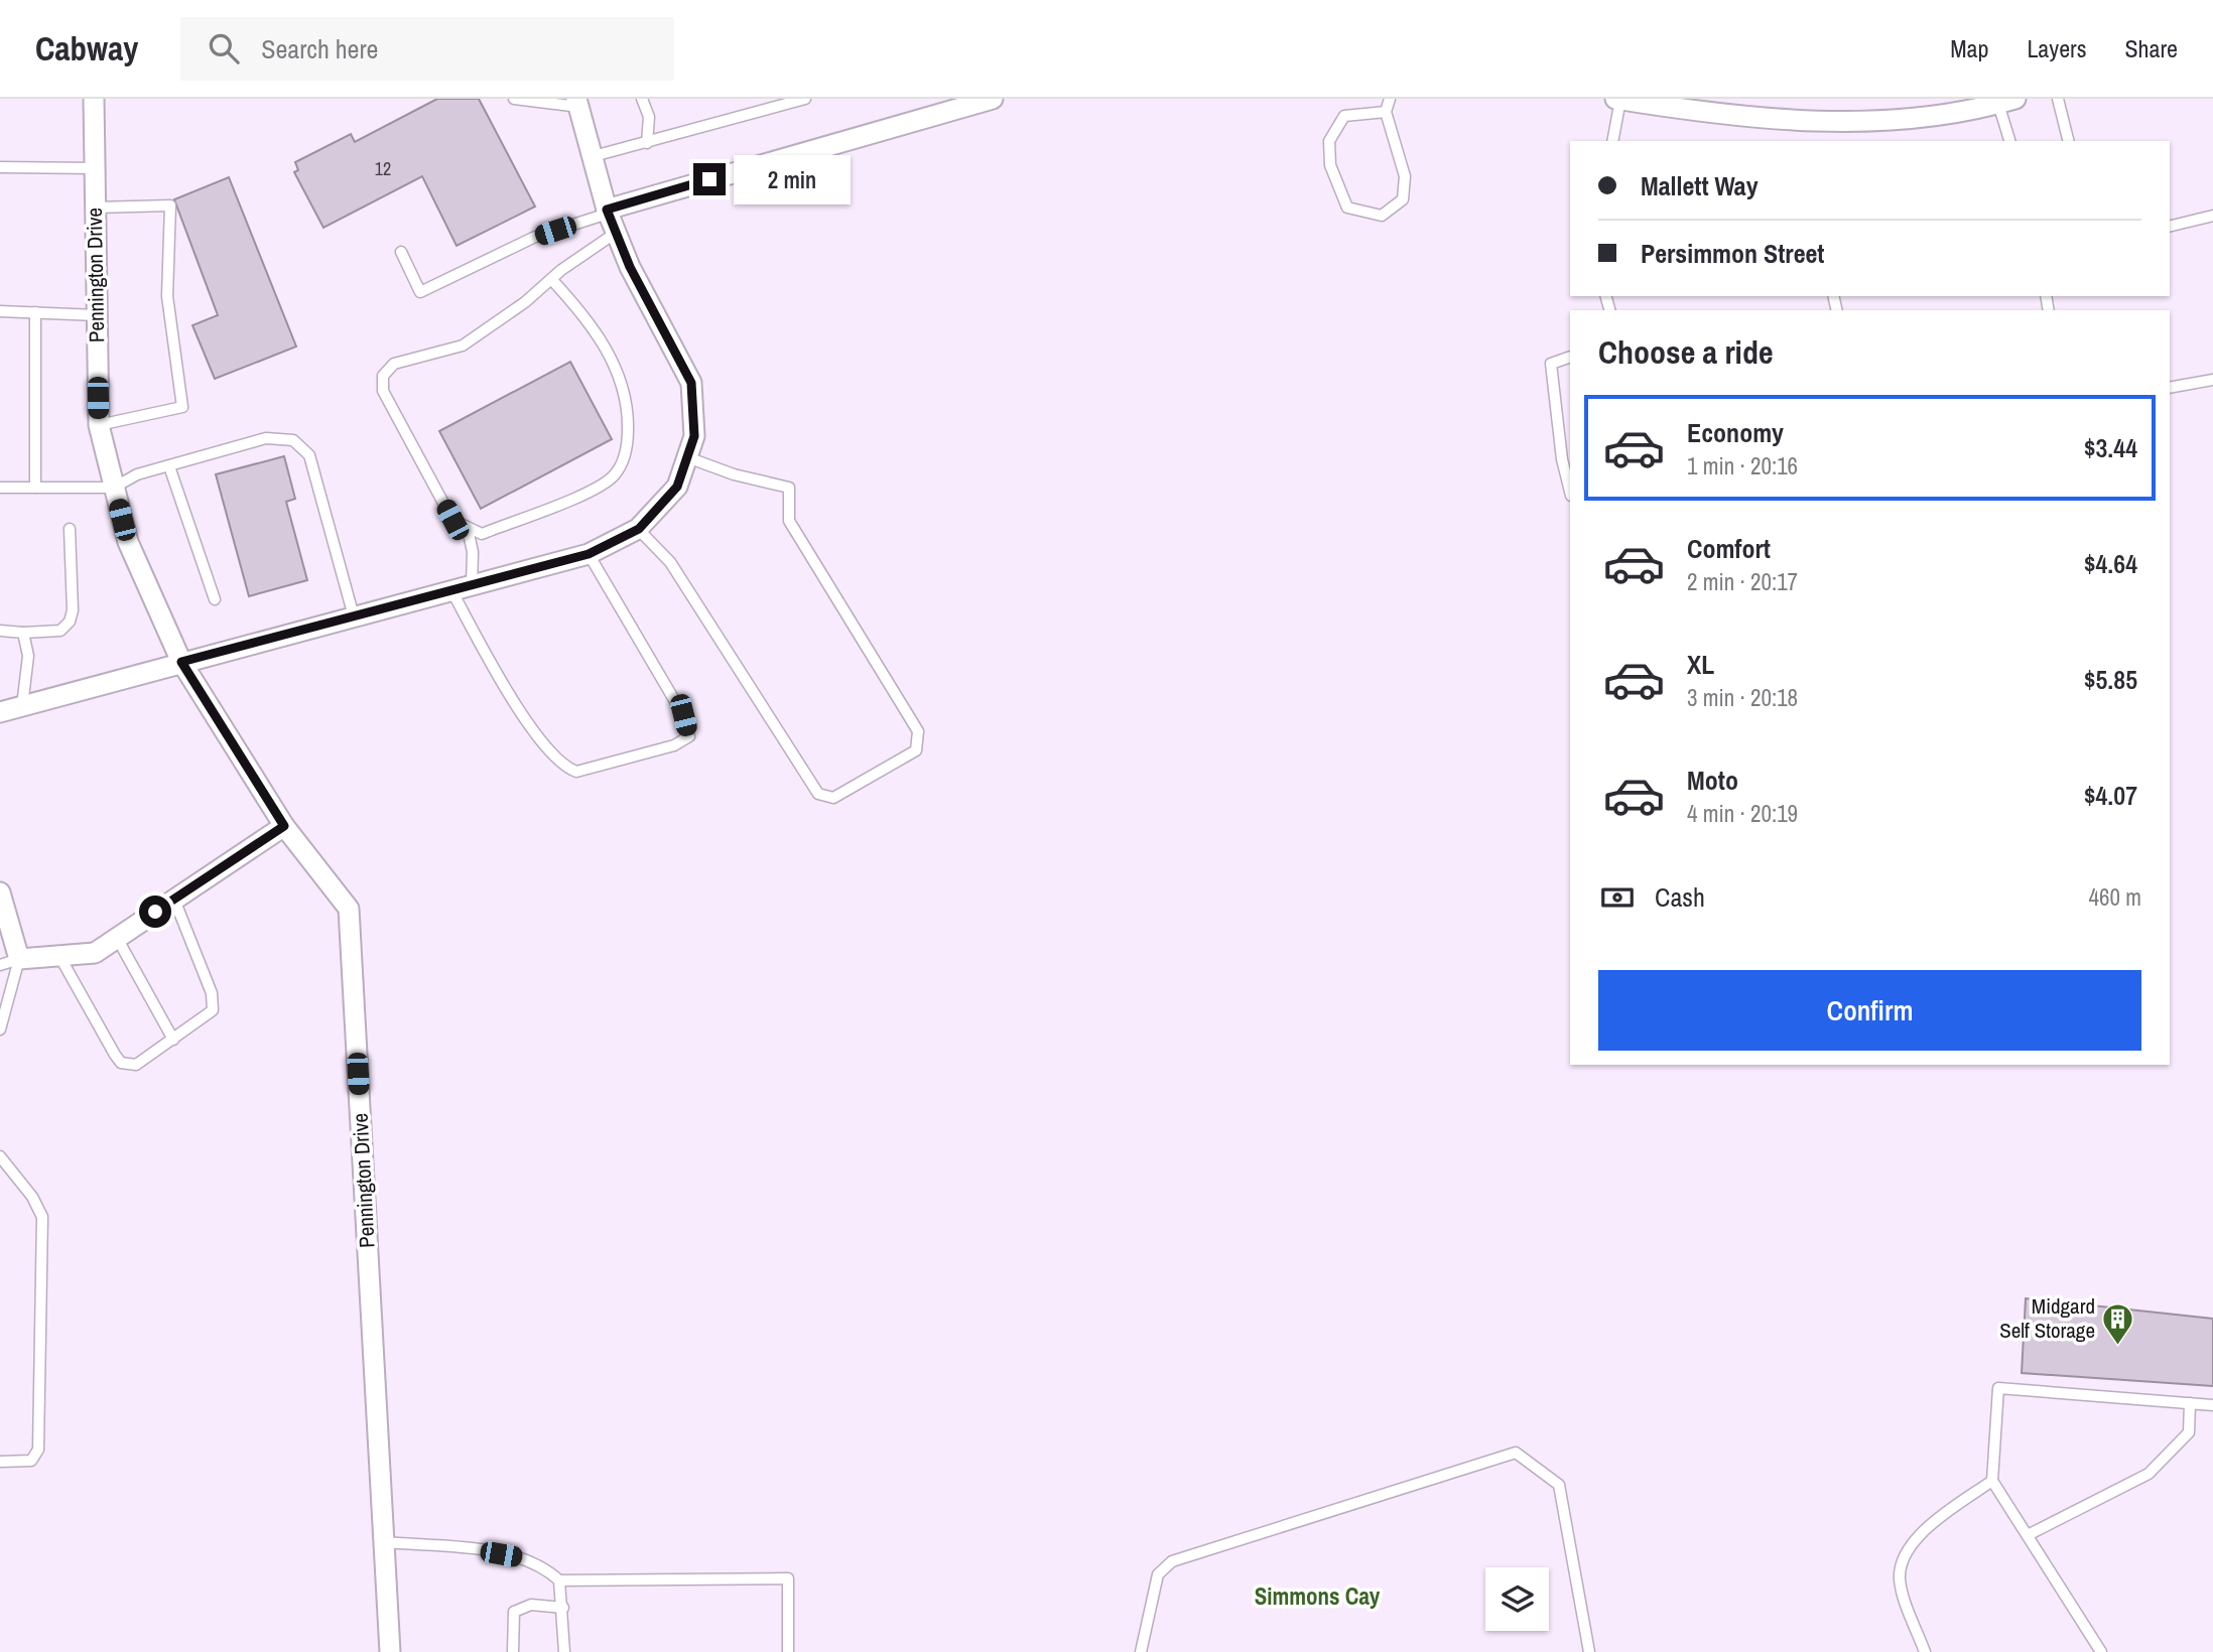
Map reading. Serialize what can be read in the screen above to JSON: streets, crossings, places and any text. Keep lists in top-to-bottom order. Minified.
{"streets":{"street":["Pennington Drive"]},"districts":["Simmons Cay"],"places":{"building":["Midgard Self Storage"]},"house_numbers":["12"],"page":{"header":"Cabway","search":"Search here","nav":["Map","Layers","Share"],"banner":["Mallett Way","Persimmon Street"],"bubble":"2 min","heading":"Choose a ride","list":[{"name":"Economy","note":"1 min · 20:16","value":"$3.44"},{"name":"Comfort","note":"2 min · 20:17","value":"$4.64"},{"name":"XL","note":"3 min · 20:18","value":"$5.85"},{"name":"Moto","note":"4 min · 20:19","value":"$4.07"}],"pay":["Cash","460 m"],"buttons":"Confirm"}}
